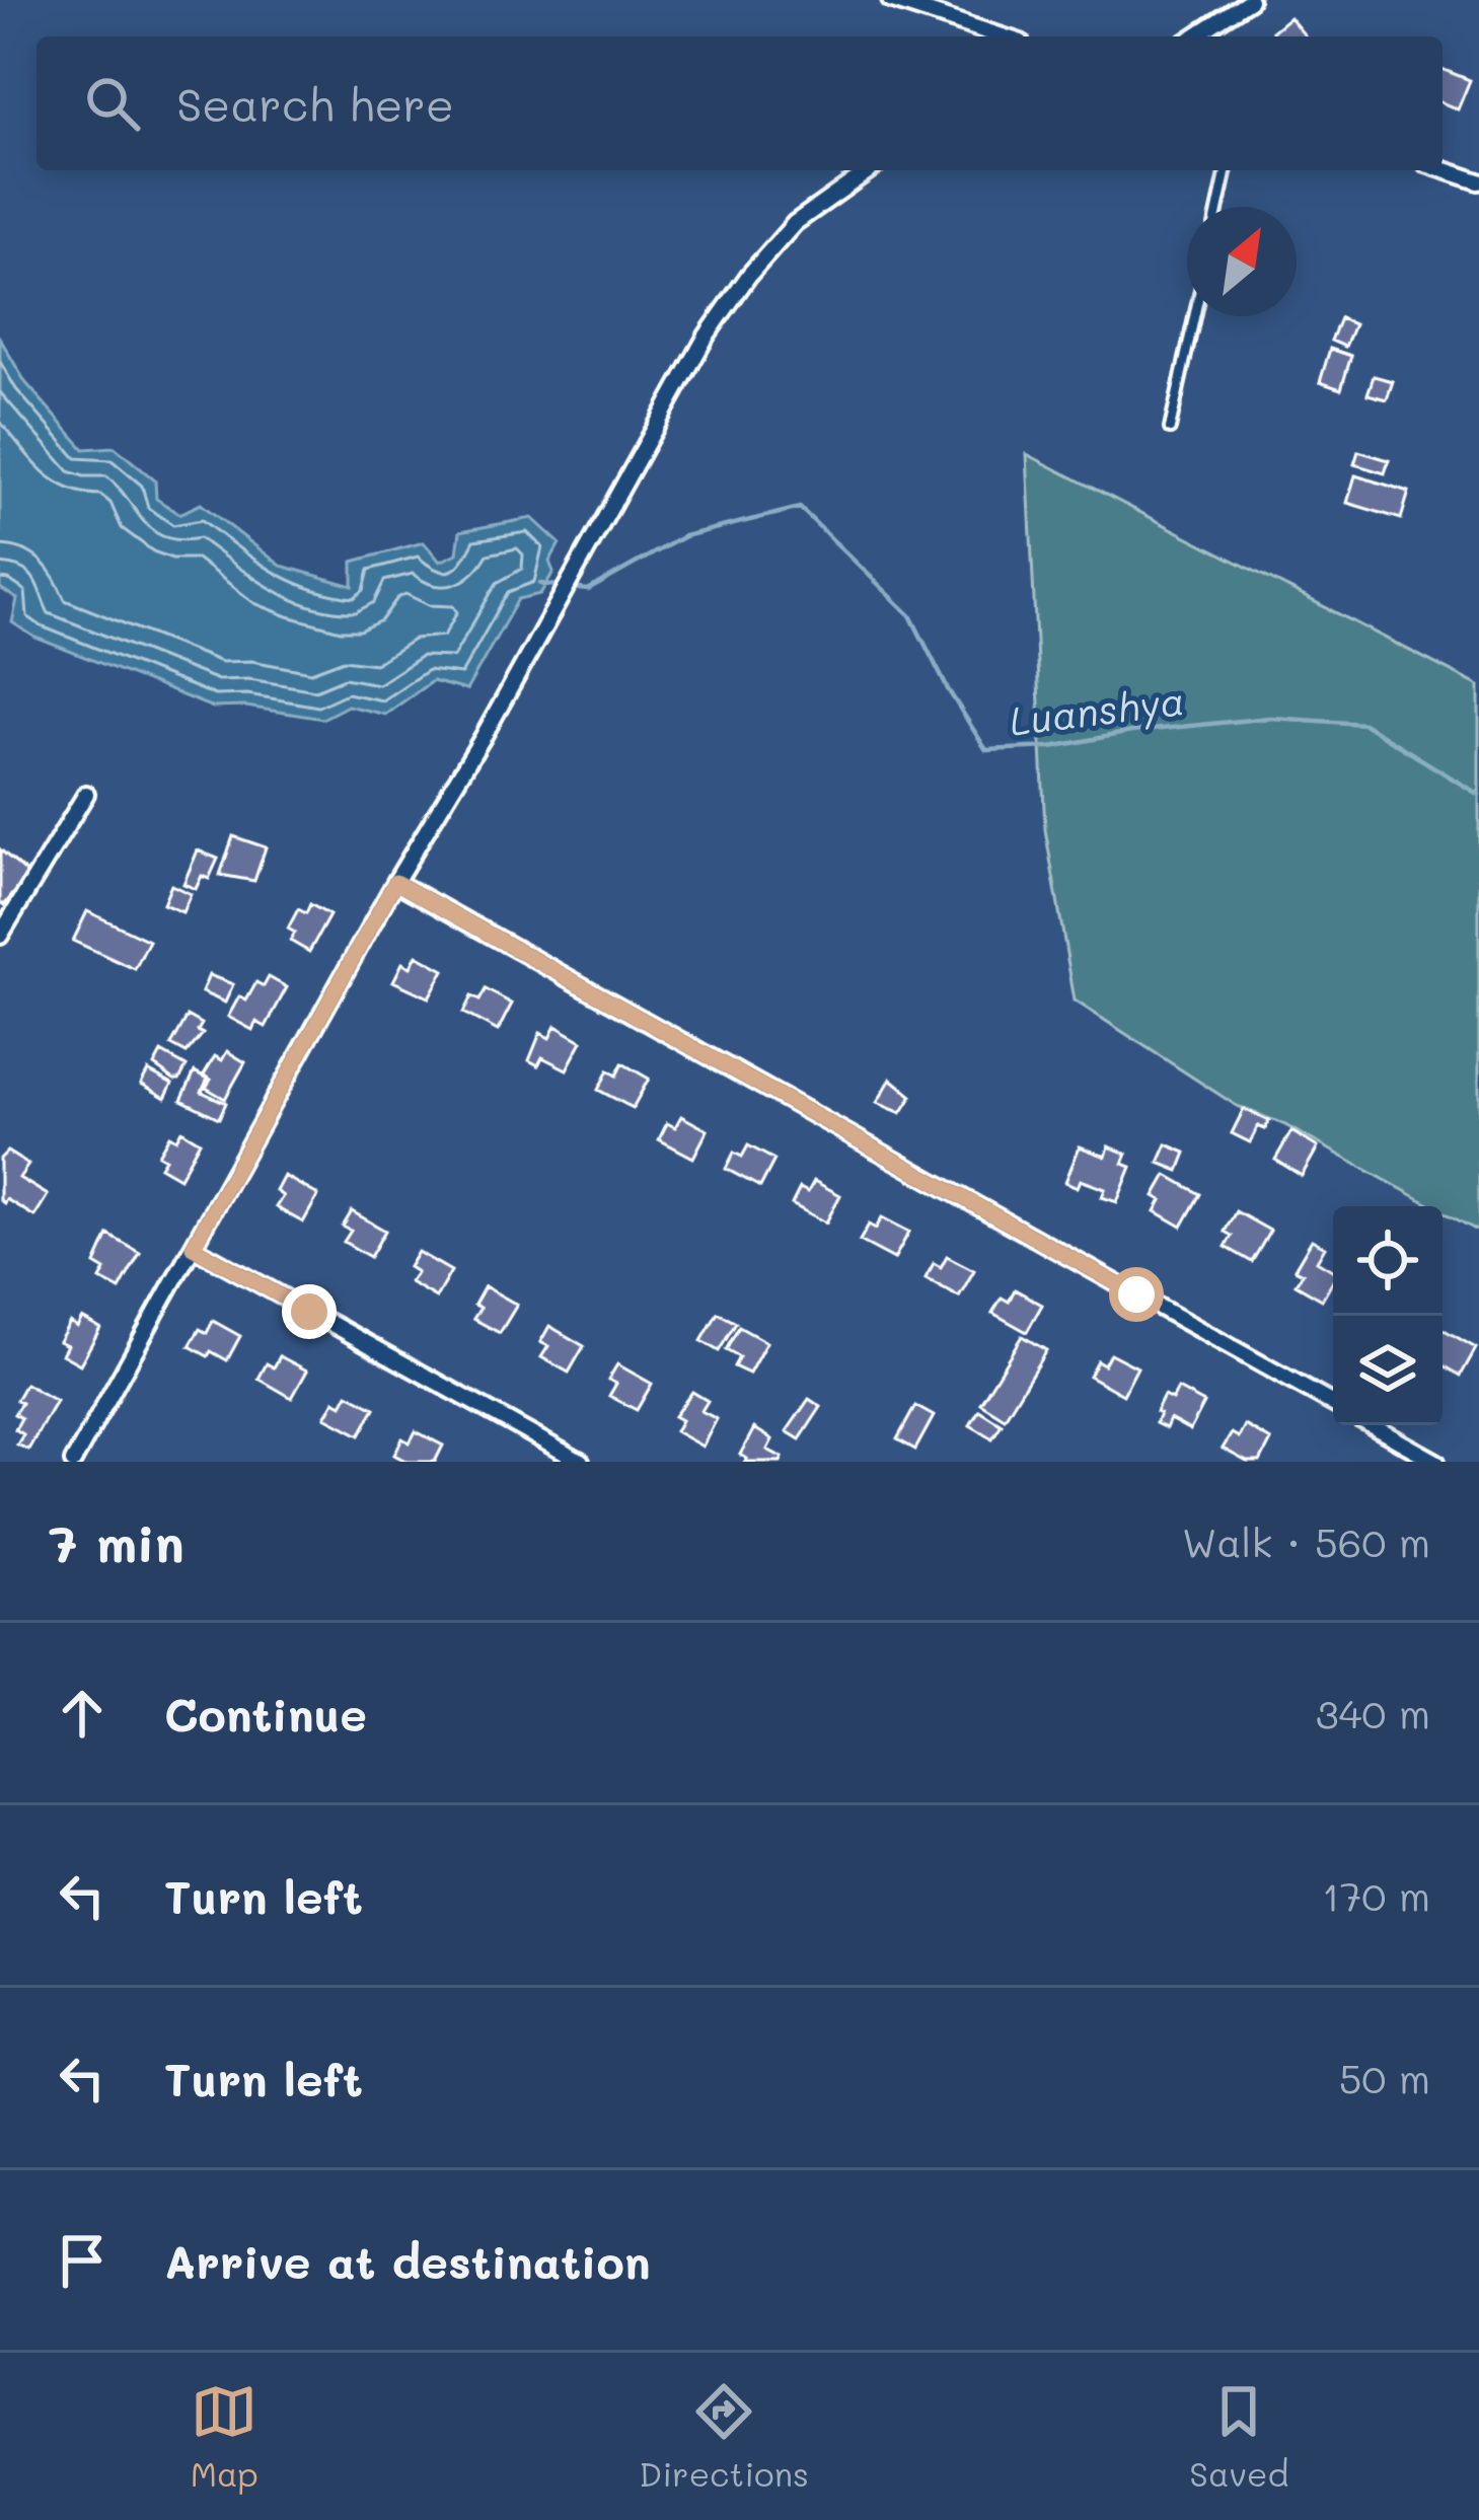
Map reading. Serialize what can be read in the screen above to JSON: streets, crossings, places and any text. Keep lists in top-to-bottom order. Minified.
{"water":["Luanshya"],"north":"top right","page":{"search":"Search here","heading":["7 min","Walk · 560 m"],"list":[["Continue","340 m"],["Turn left","170 m"],["Turn left","50 m"],"Arrive at destination"],"nav":["Map","Directions","Saved"]}}
